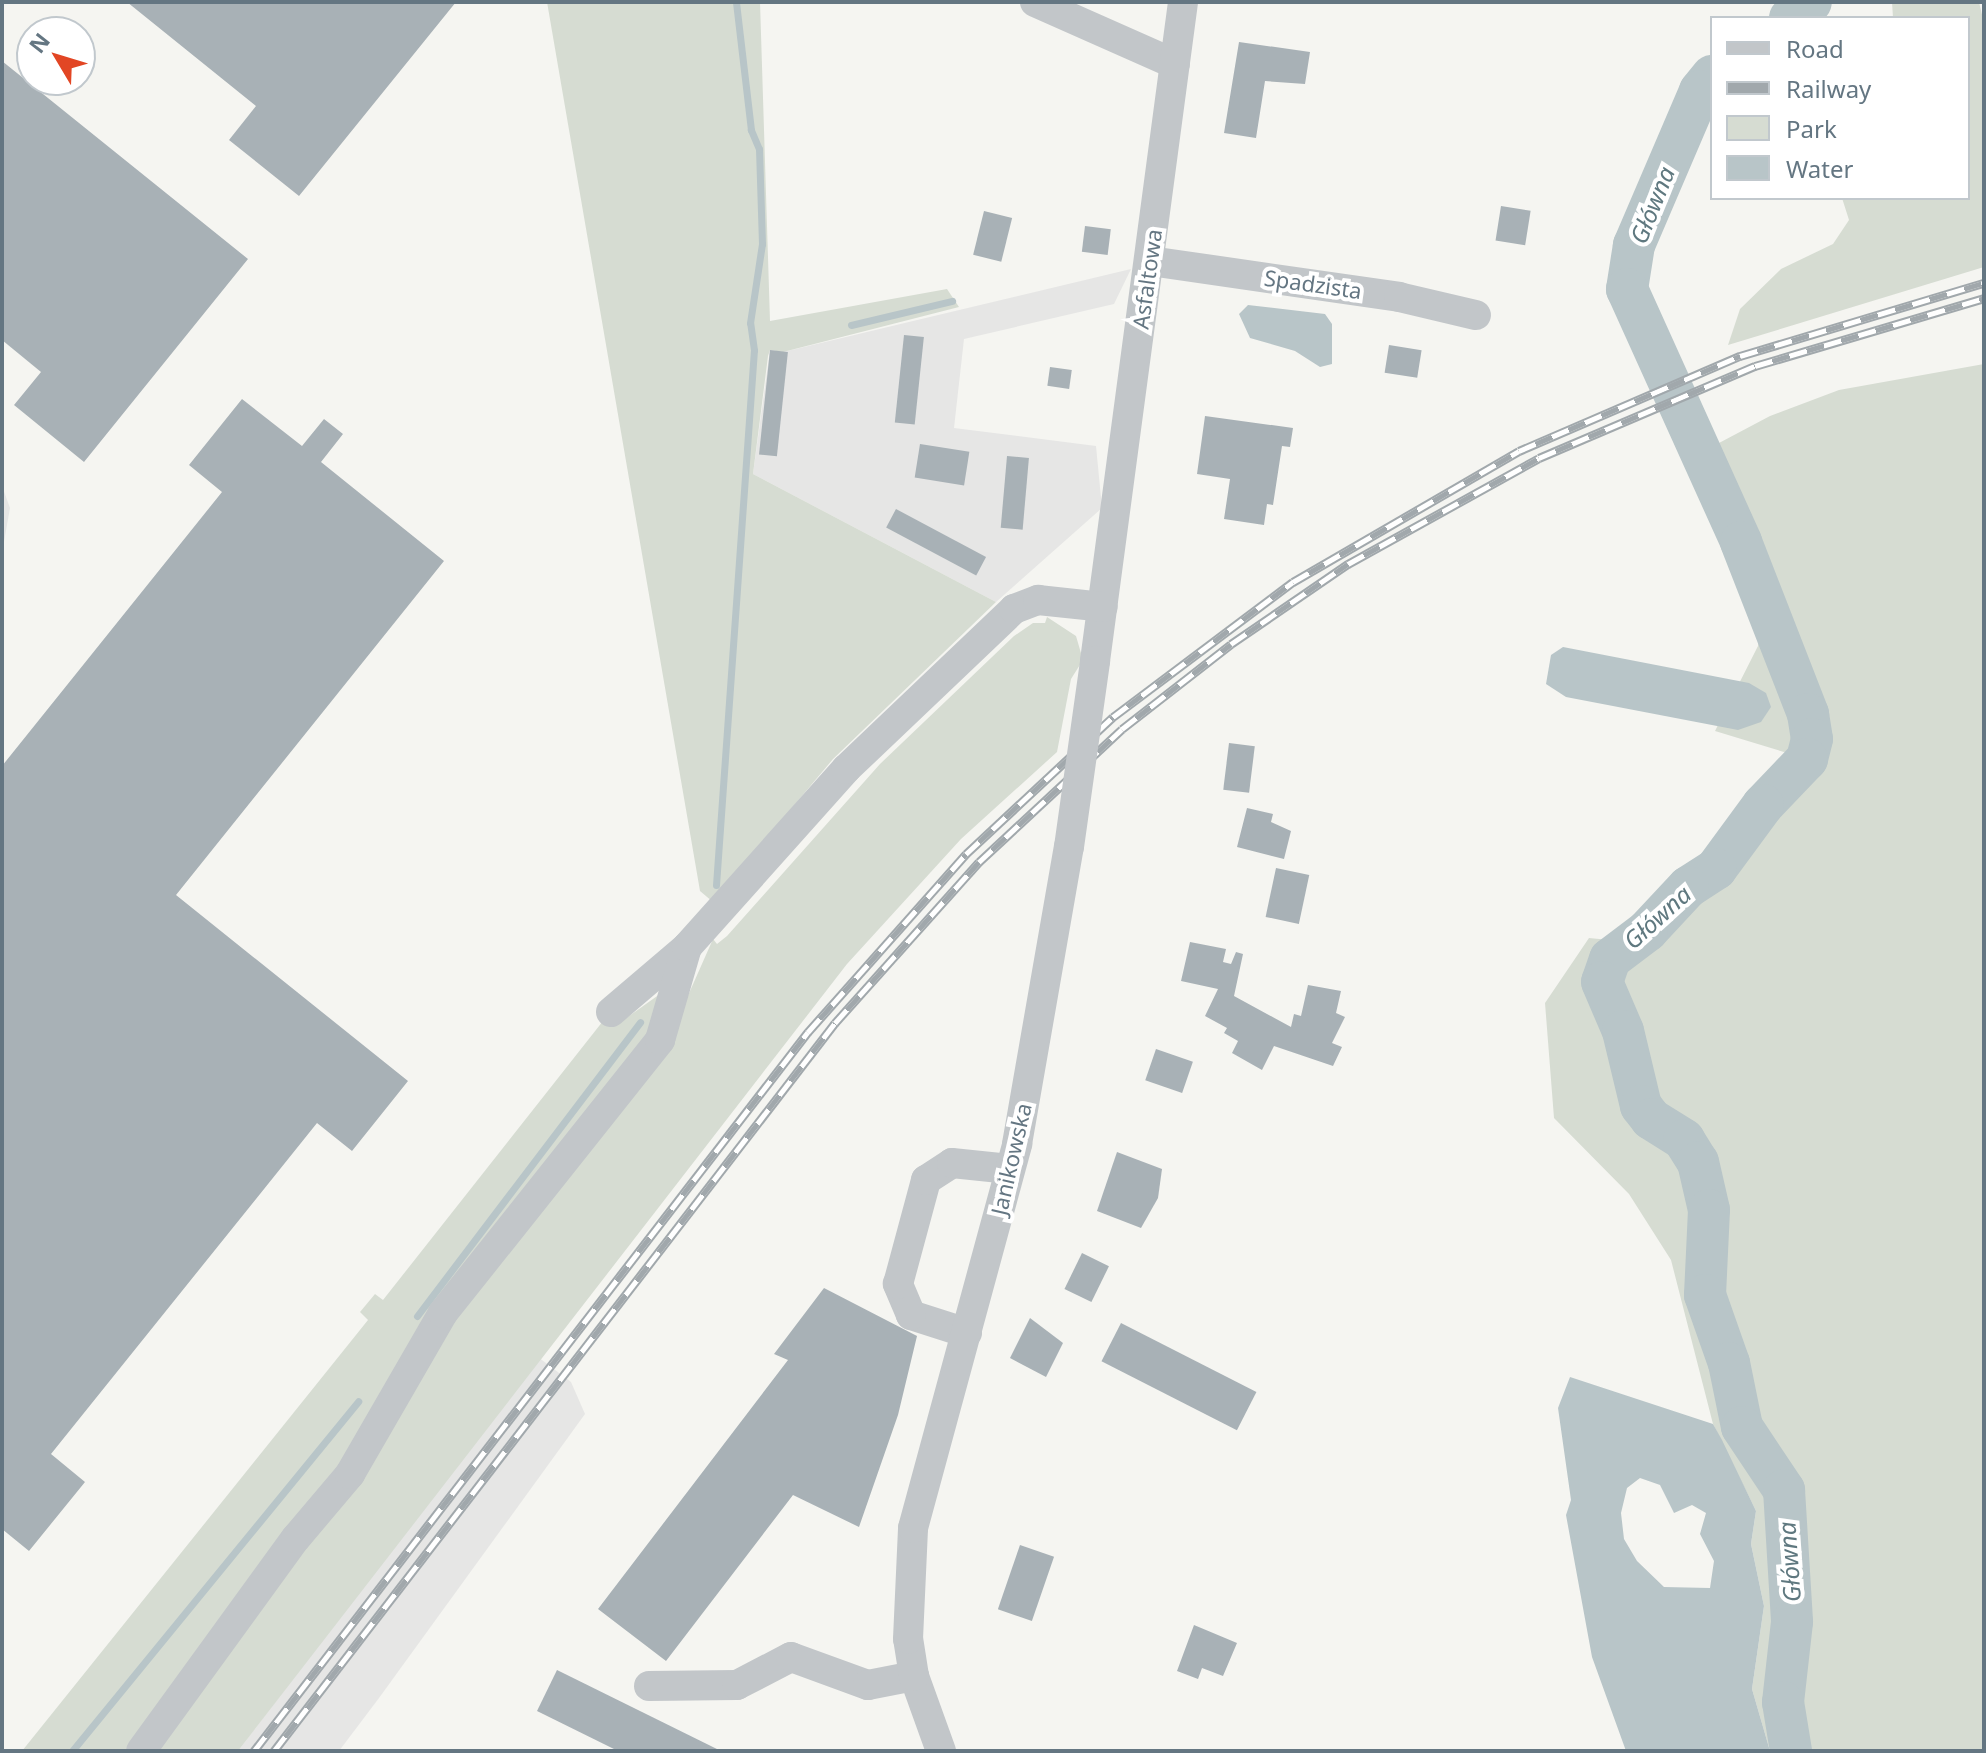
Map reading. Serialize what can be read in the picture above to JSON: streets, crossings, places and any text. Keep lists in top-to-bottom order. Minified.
{"streets":{"street":["Asfaltowa","Spadzista","Janikowska"]},"crossings":[["Asfaltowa","Spadzista"],["Asfaltowa","Janikowska"]],"water":["Główna"],"legend":["Road","Railway","Park","Water"],"north":"top left"}
